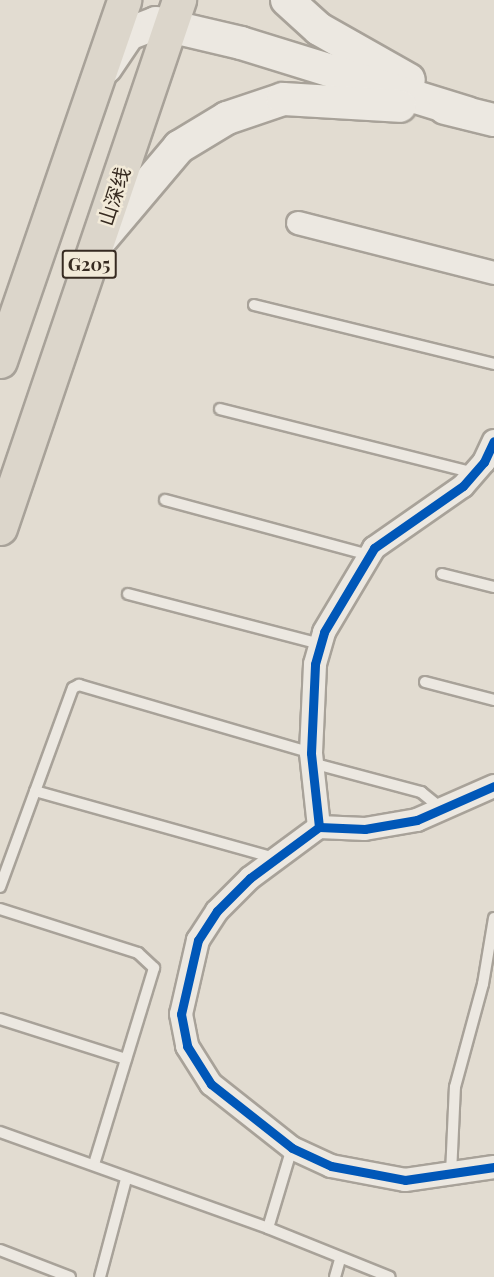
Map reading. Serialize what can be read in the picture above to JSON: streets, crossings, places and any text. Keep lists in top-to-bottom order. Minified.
{"streets":{"highway":["山深线","G205"]}}
